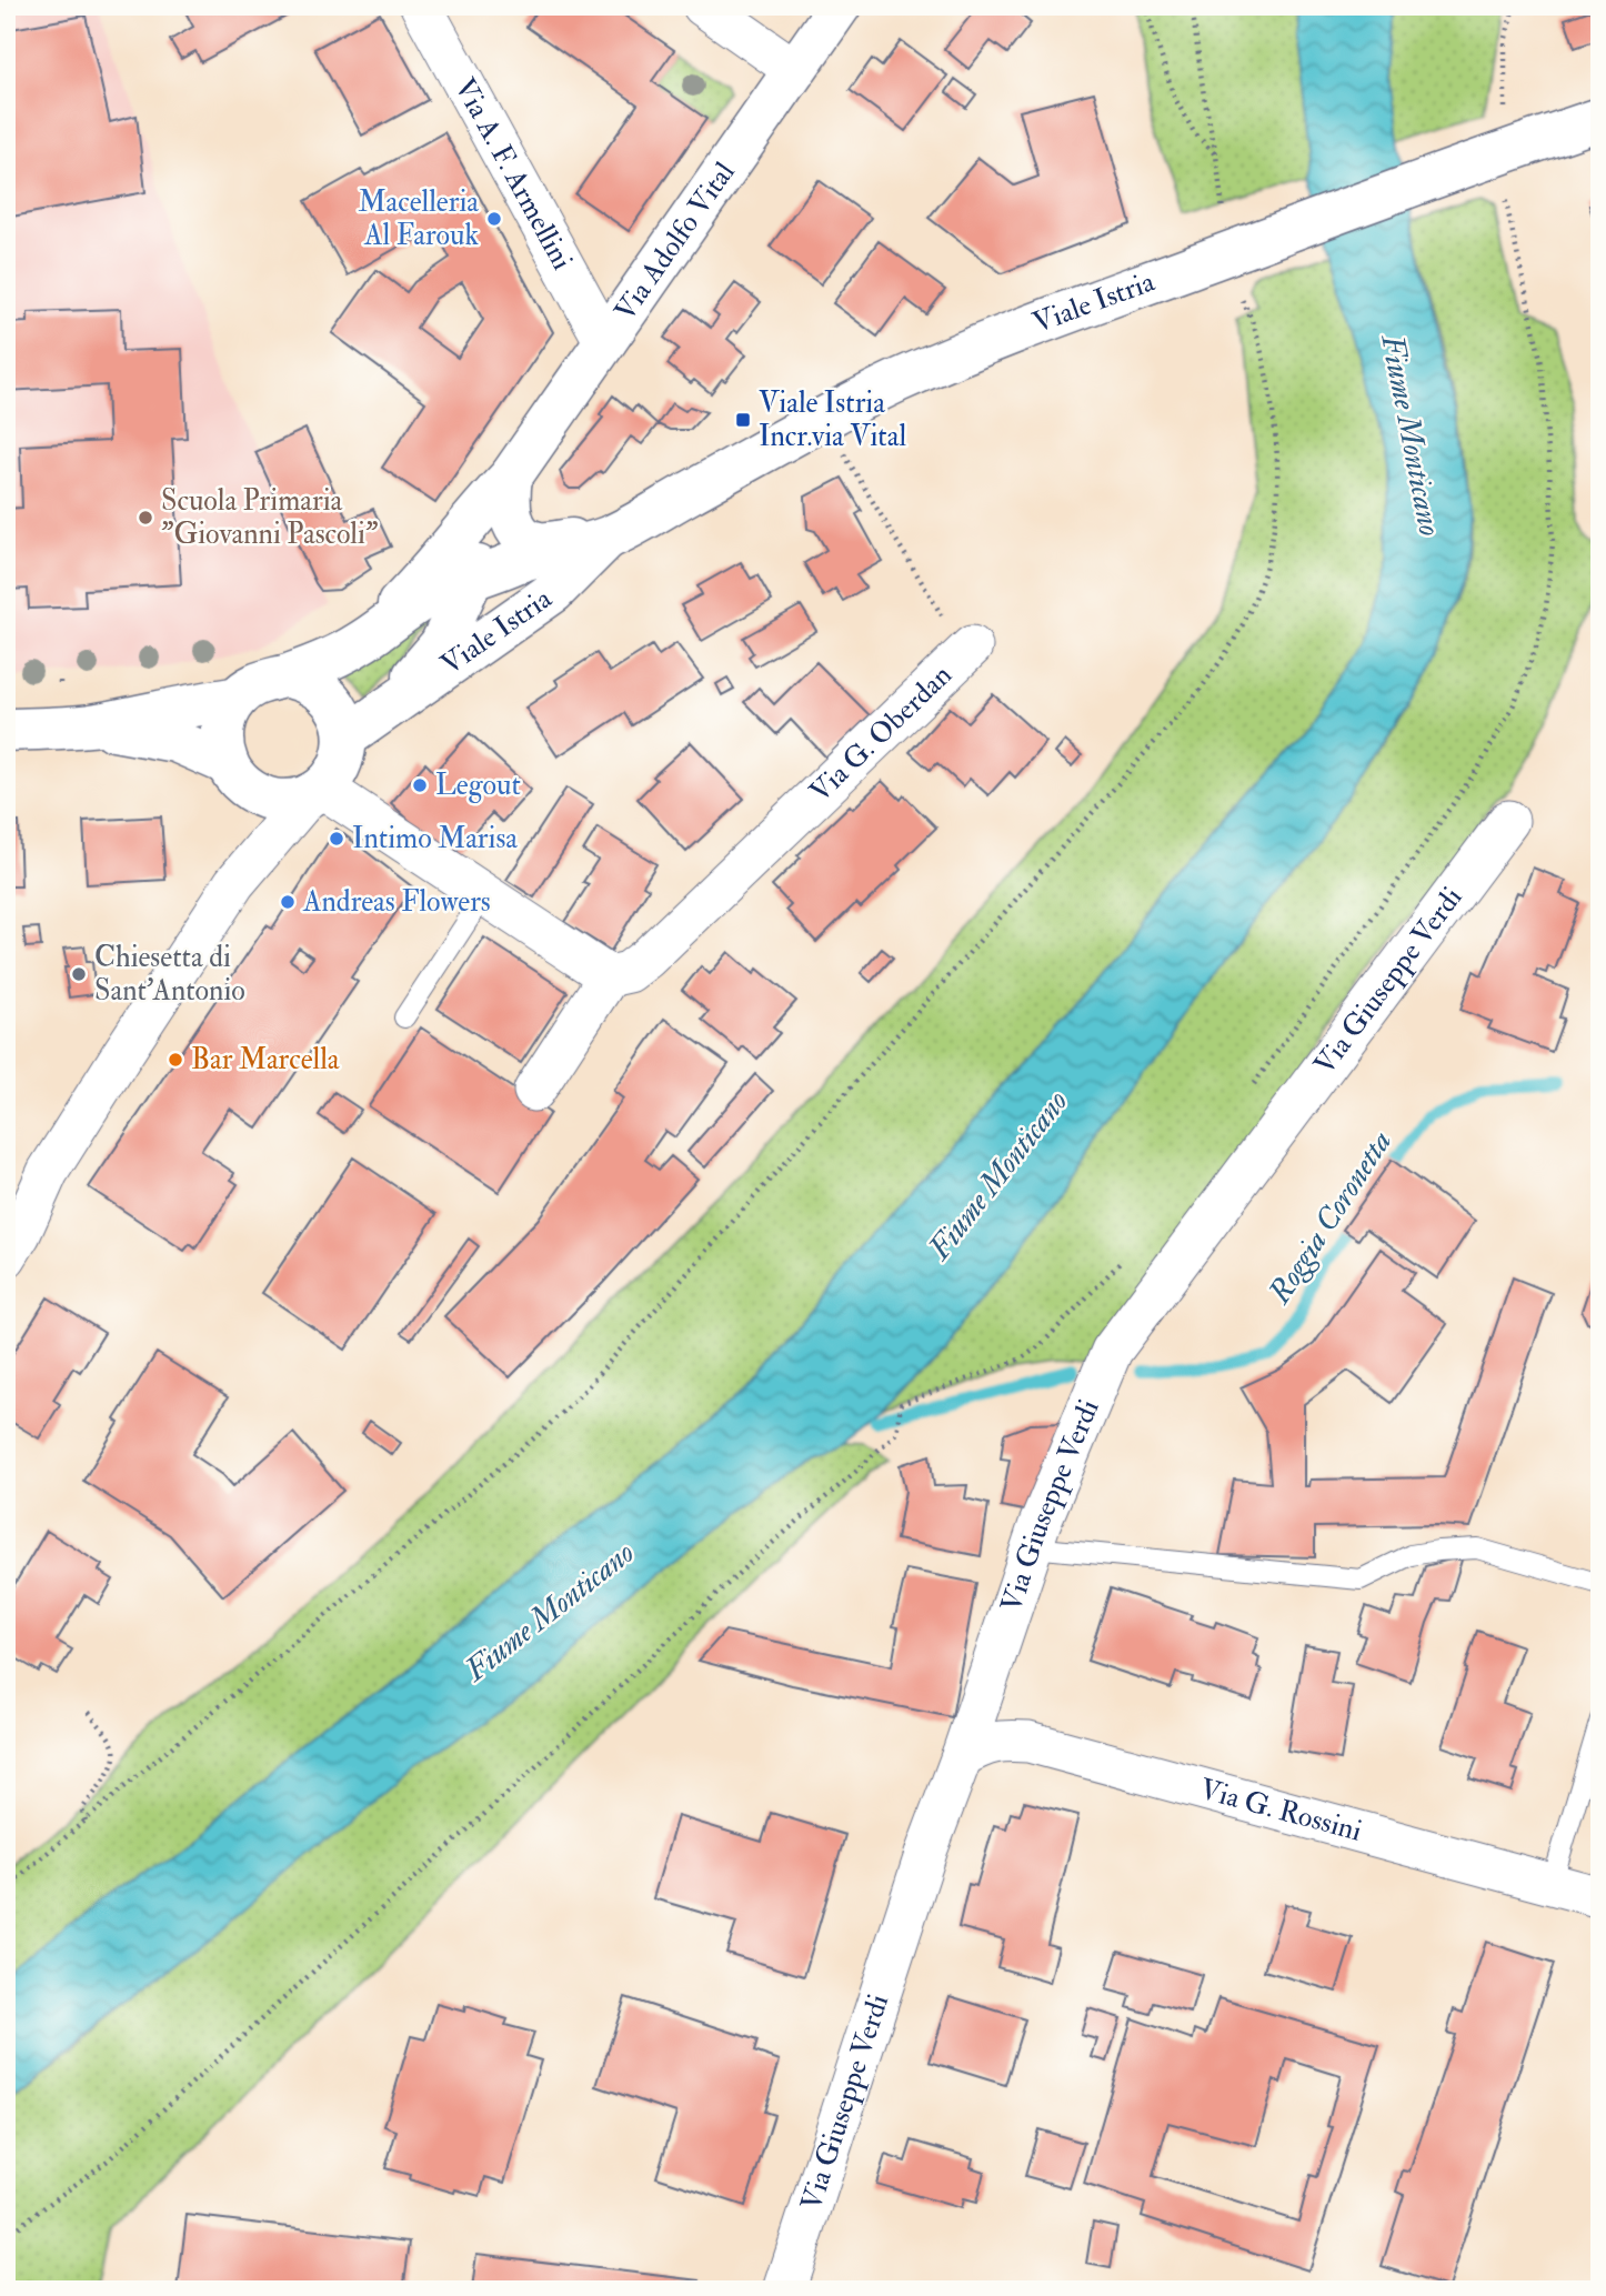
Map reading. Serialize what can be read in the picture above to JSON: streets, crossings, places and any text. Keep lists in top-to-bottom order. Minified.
{"streets":{"street":["Via A. F. Armellini","Via Adolfo Vital","Viale Istria","Via G. Oberdan","Via Giuseppe Verdi","Via G. Rossini"]},"crossings":[["Via A. F. Armellini","Via Adolfo Vital"],["Via Adolfo Vital","Viale Istria"],["Via Giuseppe Verdi","Via G. Rossini"]],"water":["Fiume Monticano","Roggia Coronetta"],"places":{"other":["Macelleria Al Farouk","Scuola Primaria \"Giovanni Pascoli\"","Legout","Intimo Marisa","Andreas Flowers","Chiesetta di Sant'Antonio","Bar Marcella"],"transit":["Viale Istria Incr.via Vital"]}}
